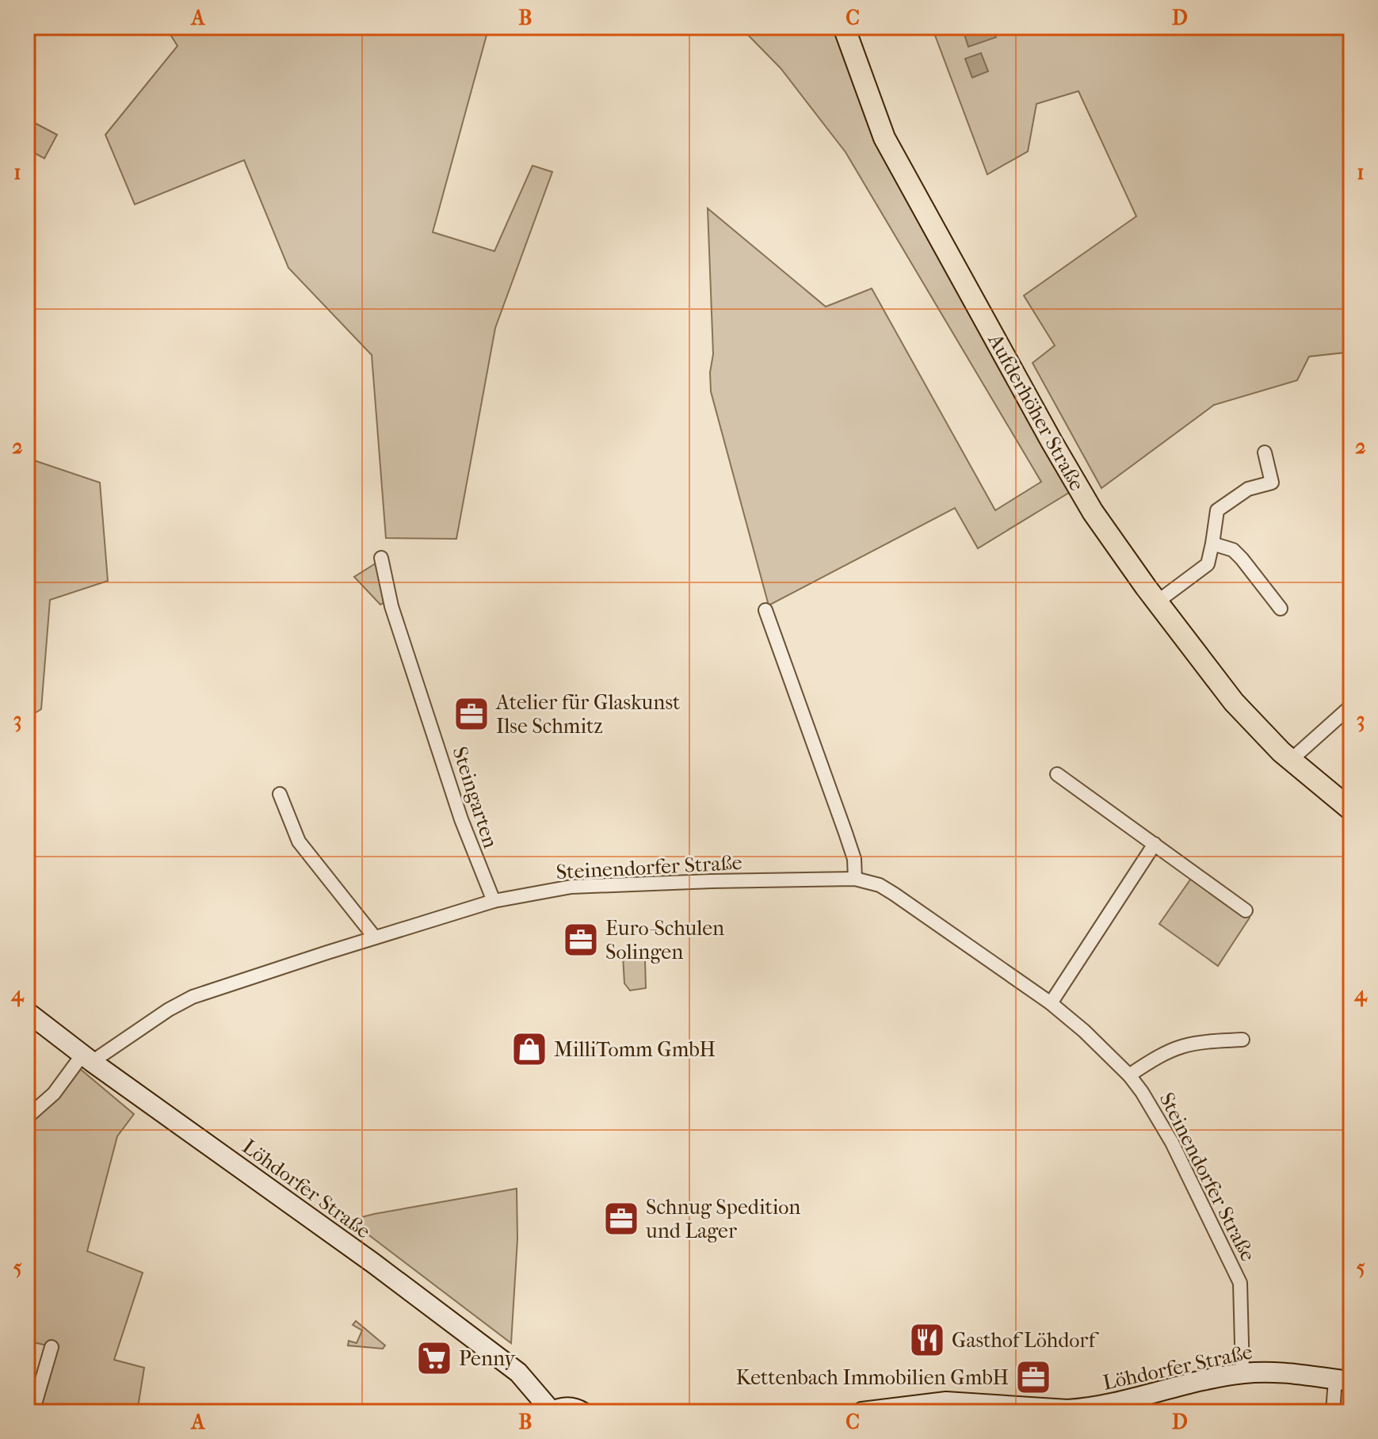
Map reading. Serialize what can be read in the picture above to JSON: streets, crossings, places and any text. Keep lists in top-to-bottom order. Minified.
{"streets":{"main road":["Aufderhöher Straße","Löhdorfer Straße"],"street":["Steingarten","Steinendorfer Straße"]},"crossings":[["Steingarten","Steinendorfer Straße"],["Steinendorfer Straße","Löhdorfer Straße"]],"places":{"office":["Atelier für Glaskunst Ilse Schmitz","Euro-Schulen Solingen","Schnug Spedition und Lager","Kettenbach Immobilien GmbH"],"shop":["MilliTomm GmbH"],"restaurant":["Gasthof Löhdorf"],"supermarket":["Penny"]},"grid":{"columns":["A","B","C","D"],"rows":["1","2","3","4","5"]}}
